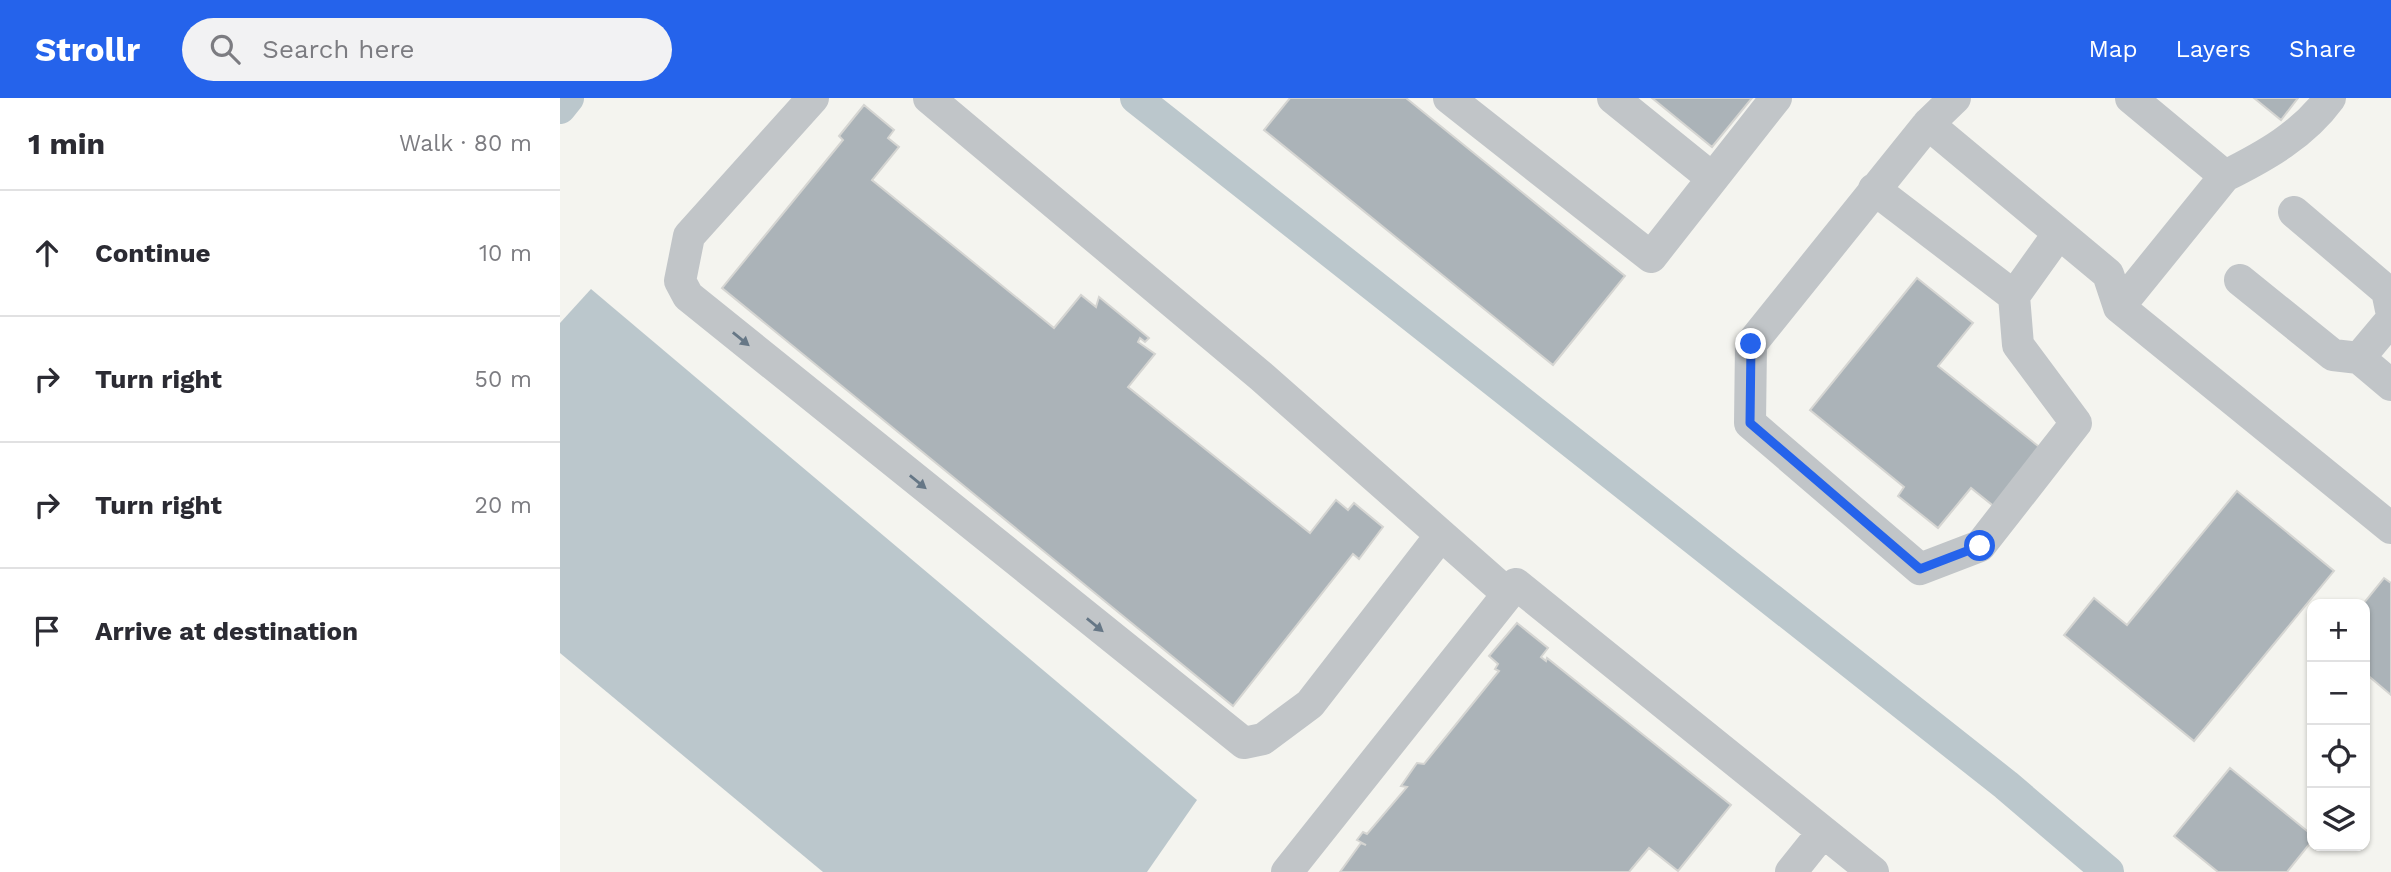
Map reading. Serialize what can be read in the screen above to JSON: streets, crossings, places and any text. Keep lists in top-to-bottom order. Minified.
{"page":{"header":"Strollr","search":"Search here","nav":["Map","Layers","Share"],"heading":["1 min","Walk · 80 m"],"list":[["Continue","10 m"],["Turn right","50 m"],["Turn right","20 m"],"Arrive at destination"],"map_buttons":["+","−"]}}
